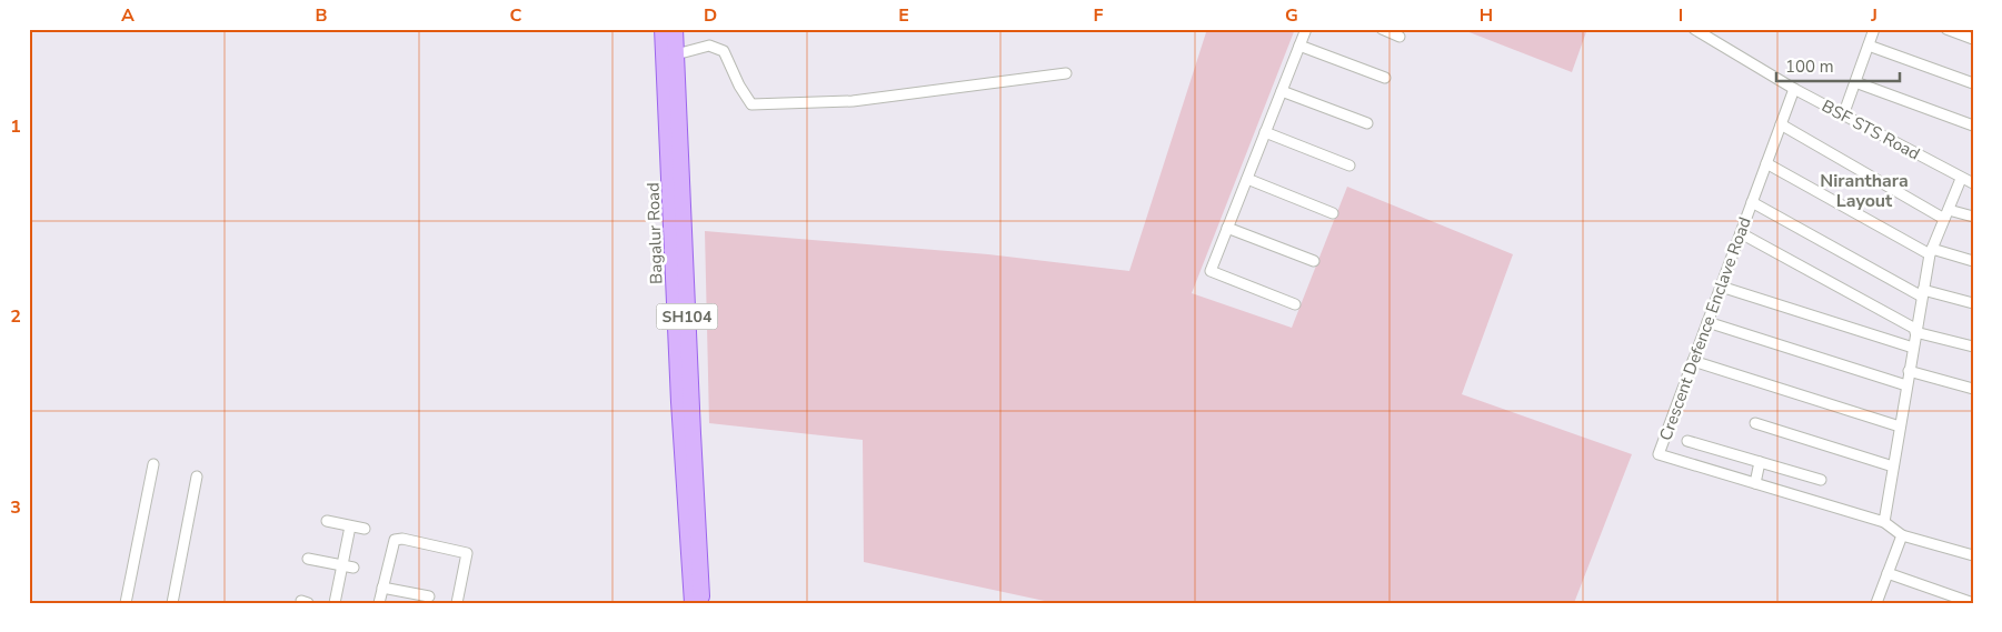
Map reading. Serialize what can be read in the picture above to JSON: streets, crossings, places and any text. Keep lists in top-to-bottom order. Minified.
{"streets":{"main road":["Bagalur Road","SH104"],"street":["BSF STS Road","Crescent Defence Enclave Road"]},"crossings":[["BSF STS Road","Crescent Defence Enclave Road"]],"districts":["Niranthara Layout"],"scale_bar":"100 m","grid":{"columns":["A","B","C","D","E","F","G","H","I","J"],"rows":["1","2","3"]}}
